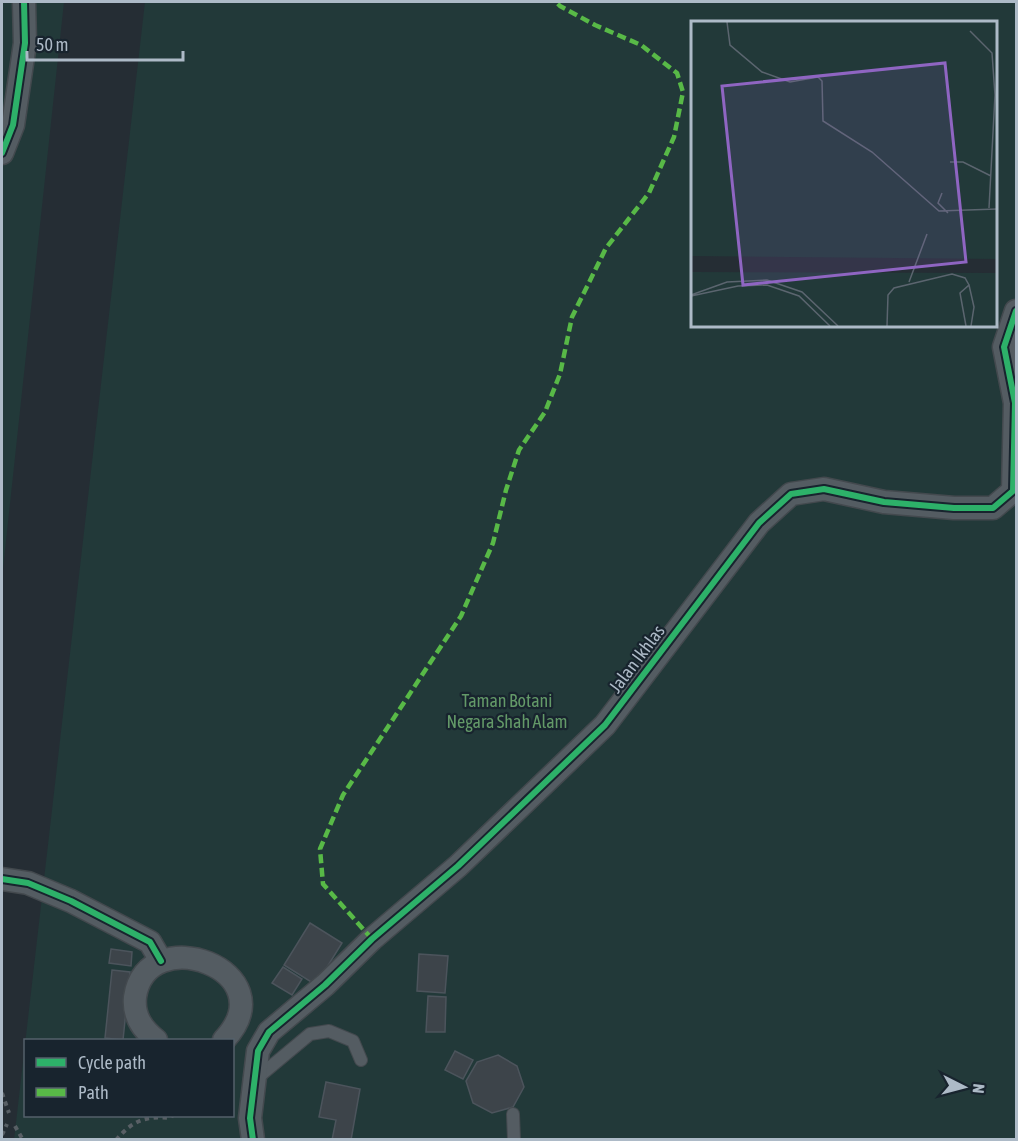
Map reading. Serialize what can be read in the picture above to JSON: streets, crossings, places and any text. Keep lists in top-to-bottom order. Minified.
{"streets":{"street":["Jalan Ikhlas"]},"parks":["Taman Botani Negara Shah Alam"],"legend":["Cycle path","Path"],"scale_bar":"50 m","north":"right"}
